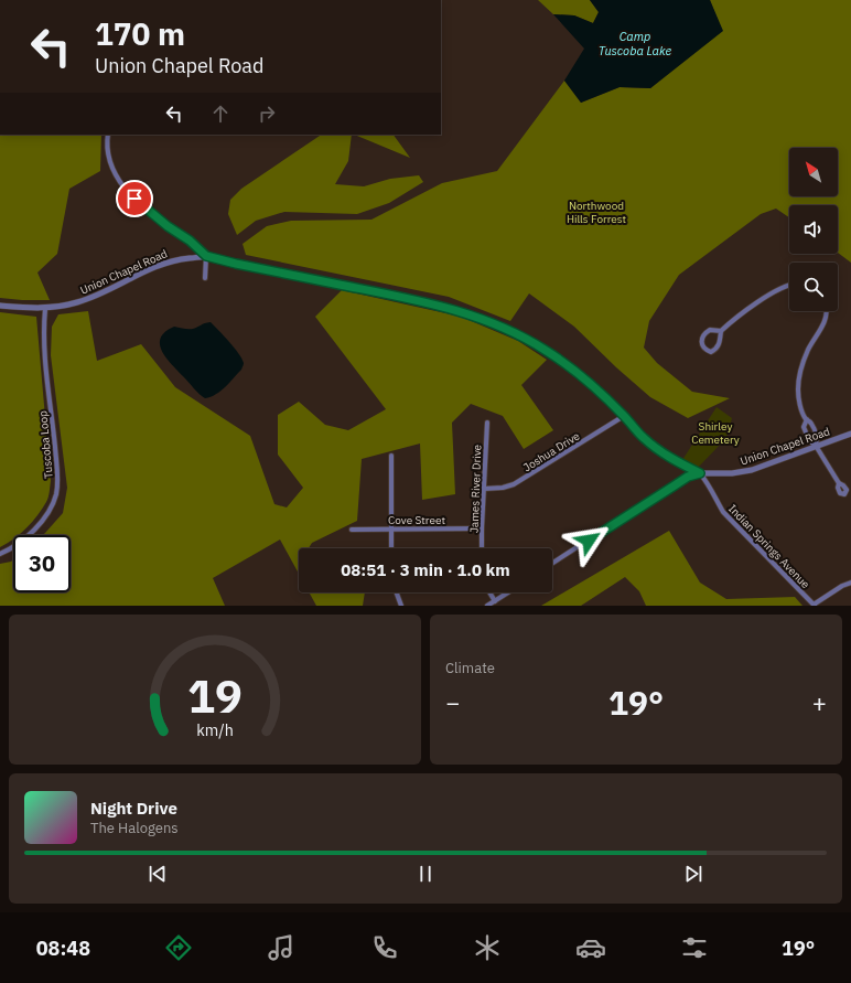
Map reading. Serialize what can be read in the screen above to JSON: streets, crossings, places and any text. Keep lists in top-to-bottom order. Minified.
{"streets":{"street":["Union Chapel Road","Tuscoba Loop","Joshua Drive","James River Drive","Cove Street","Indian Springs Avenue"]},"crossings":[["Union Chapel Road","Tuscoba Loop"],["Union Chapel Road","Joshua Drive"],["Union Chapel Road","Indian Springs Avenue"],["Joshua Drive","James River Drive"],["James River Drive","Cove Street"]],"water":["Camp Tuscoba Lake"],"parks":["Northwood Hills Forrest","Shirley Cemetery"],"north":"top left","page":{"turn":["170 m","Union Chapel Road"],"limit":"30","trip":"08:51 · 3 min · 1.0 km","tile":"Climate","heat":["−","19°","+"],"song":["Night Drive","The Halogens"],"tabs":["08:48","19°"],"gauge":["19","km/h"]}}
